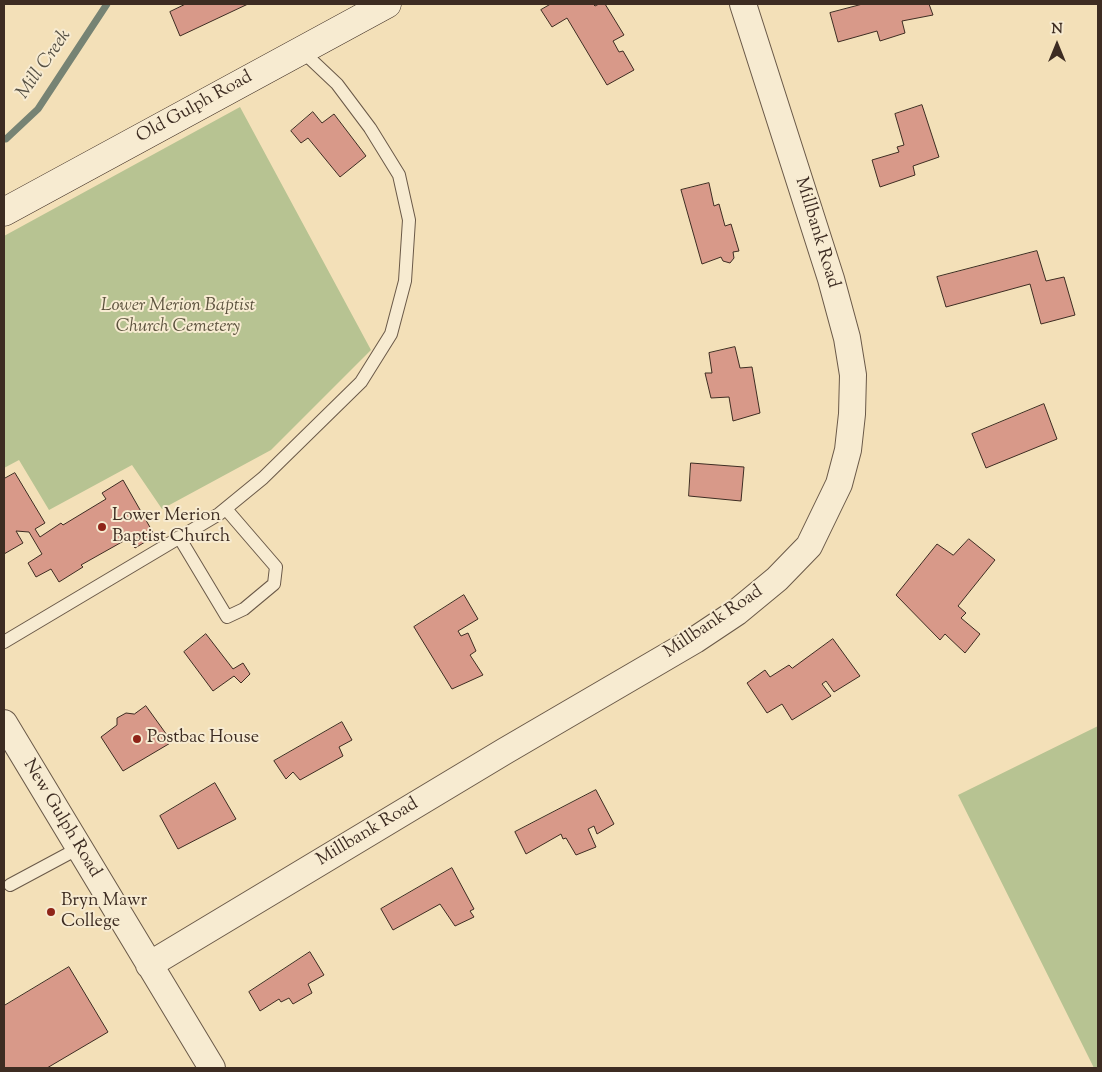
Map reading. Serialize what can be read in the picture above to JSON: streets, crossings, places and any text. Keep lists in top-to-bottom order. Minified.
{"streets":{"street":["Old Gulph Road","Millbank Road","New Gulph Road"]},"crossings":[["Millbank Road","New Gulph Road"]],"water":["Mill Creek"],"parks":["Lower Merion Baptist Church Cemetery"],"places":["Lower Merion Baptist Church","Postbac House","Bryn Mawr College"],"north":"top"}
